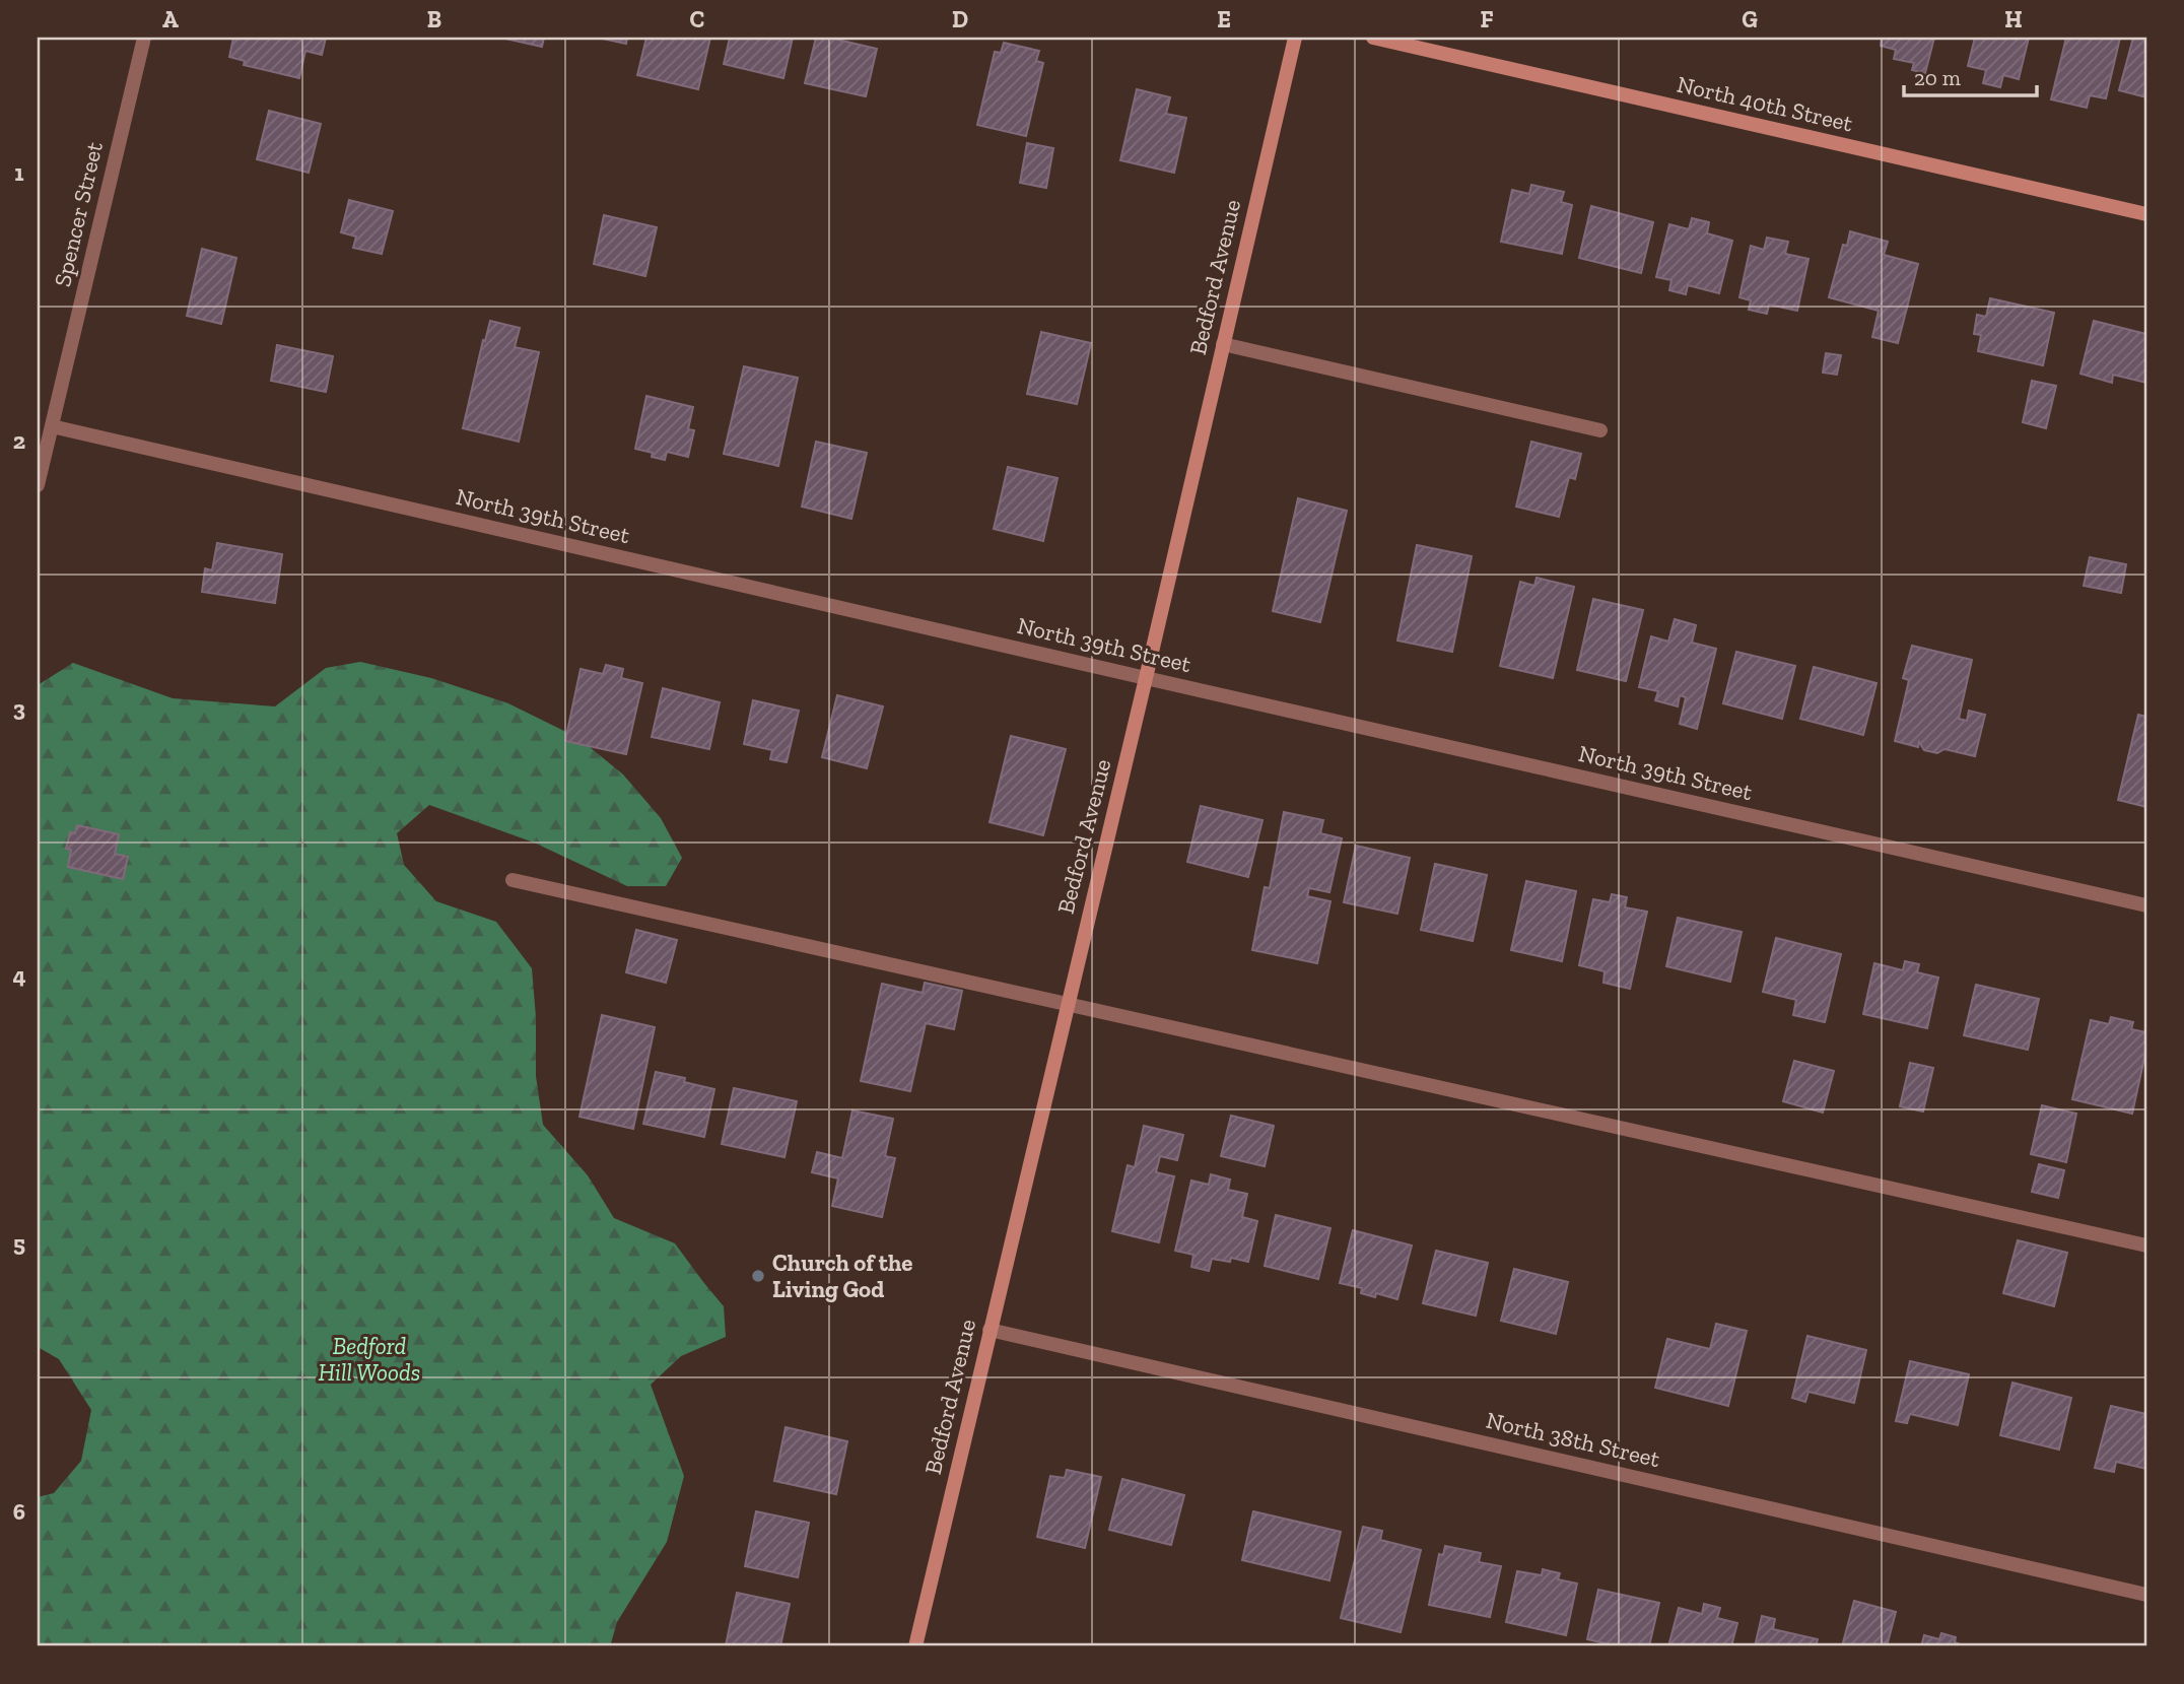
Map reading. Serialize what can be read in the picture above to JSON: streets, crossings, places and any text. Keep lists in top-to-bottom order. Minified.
{"streets":{"street":["North 40th Street","Spencer Street","Bedford Avenue","North 39th Street","North 38th Street"]},"crossings":[["Spencer Street","North 39th Street"],["Bedford Avenue","North 39th Street"],["Bedford Avenue","North 38th Street"]],"parks":["Bedford Hill Woods"],"places":["Church of the Living God"],"scale_bar":"20 m","grid":{"columns":["A","B","C","D","E","F","G","H"],"rows":["1","2","3","4","5","6"]}}
